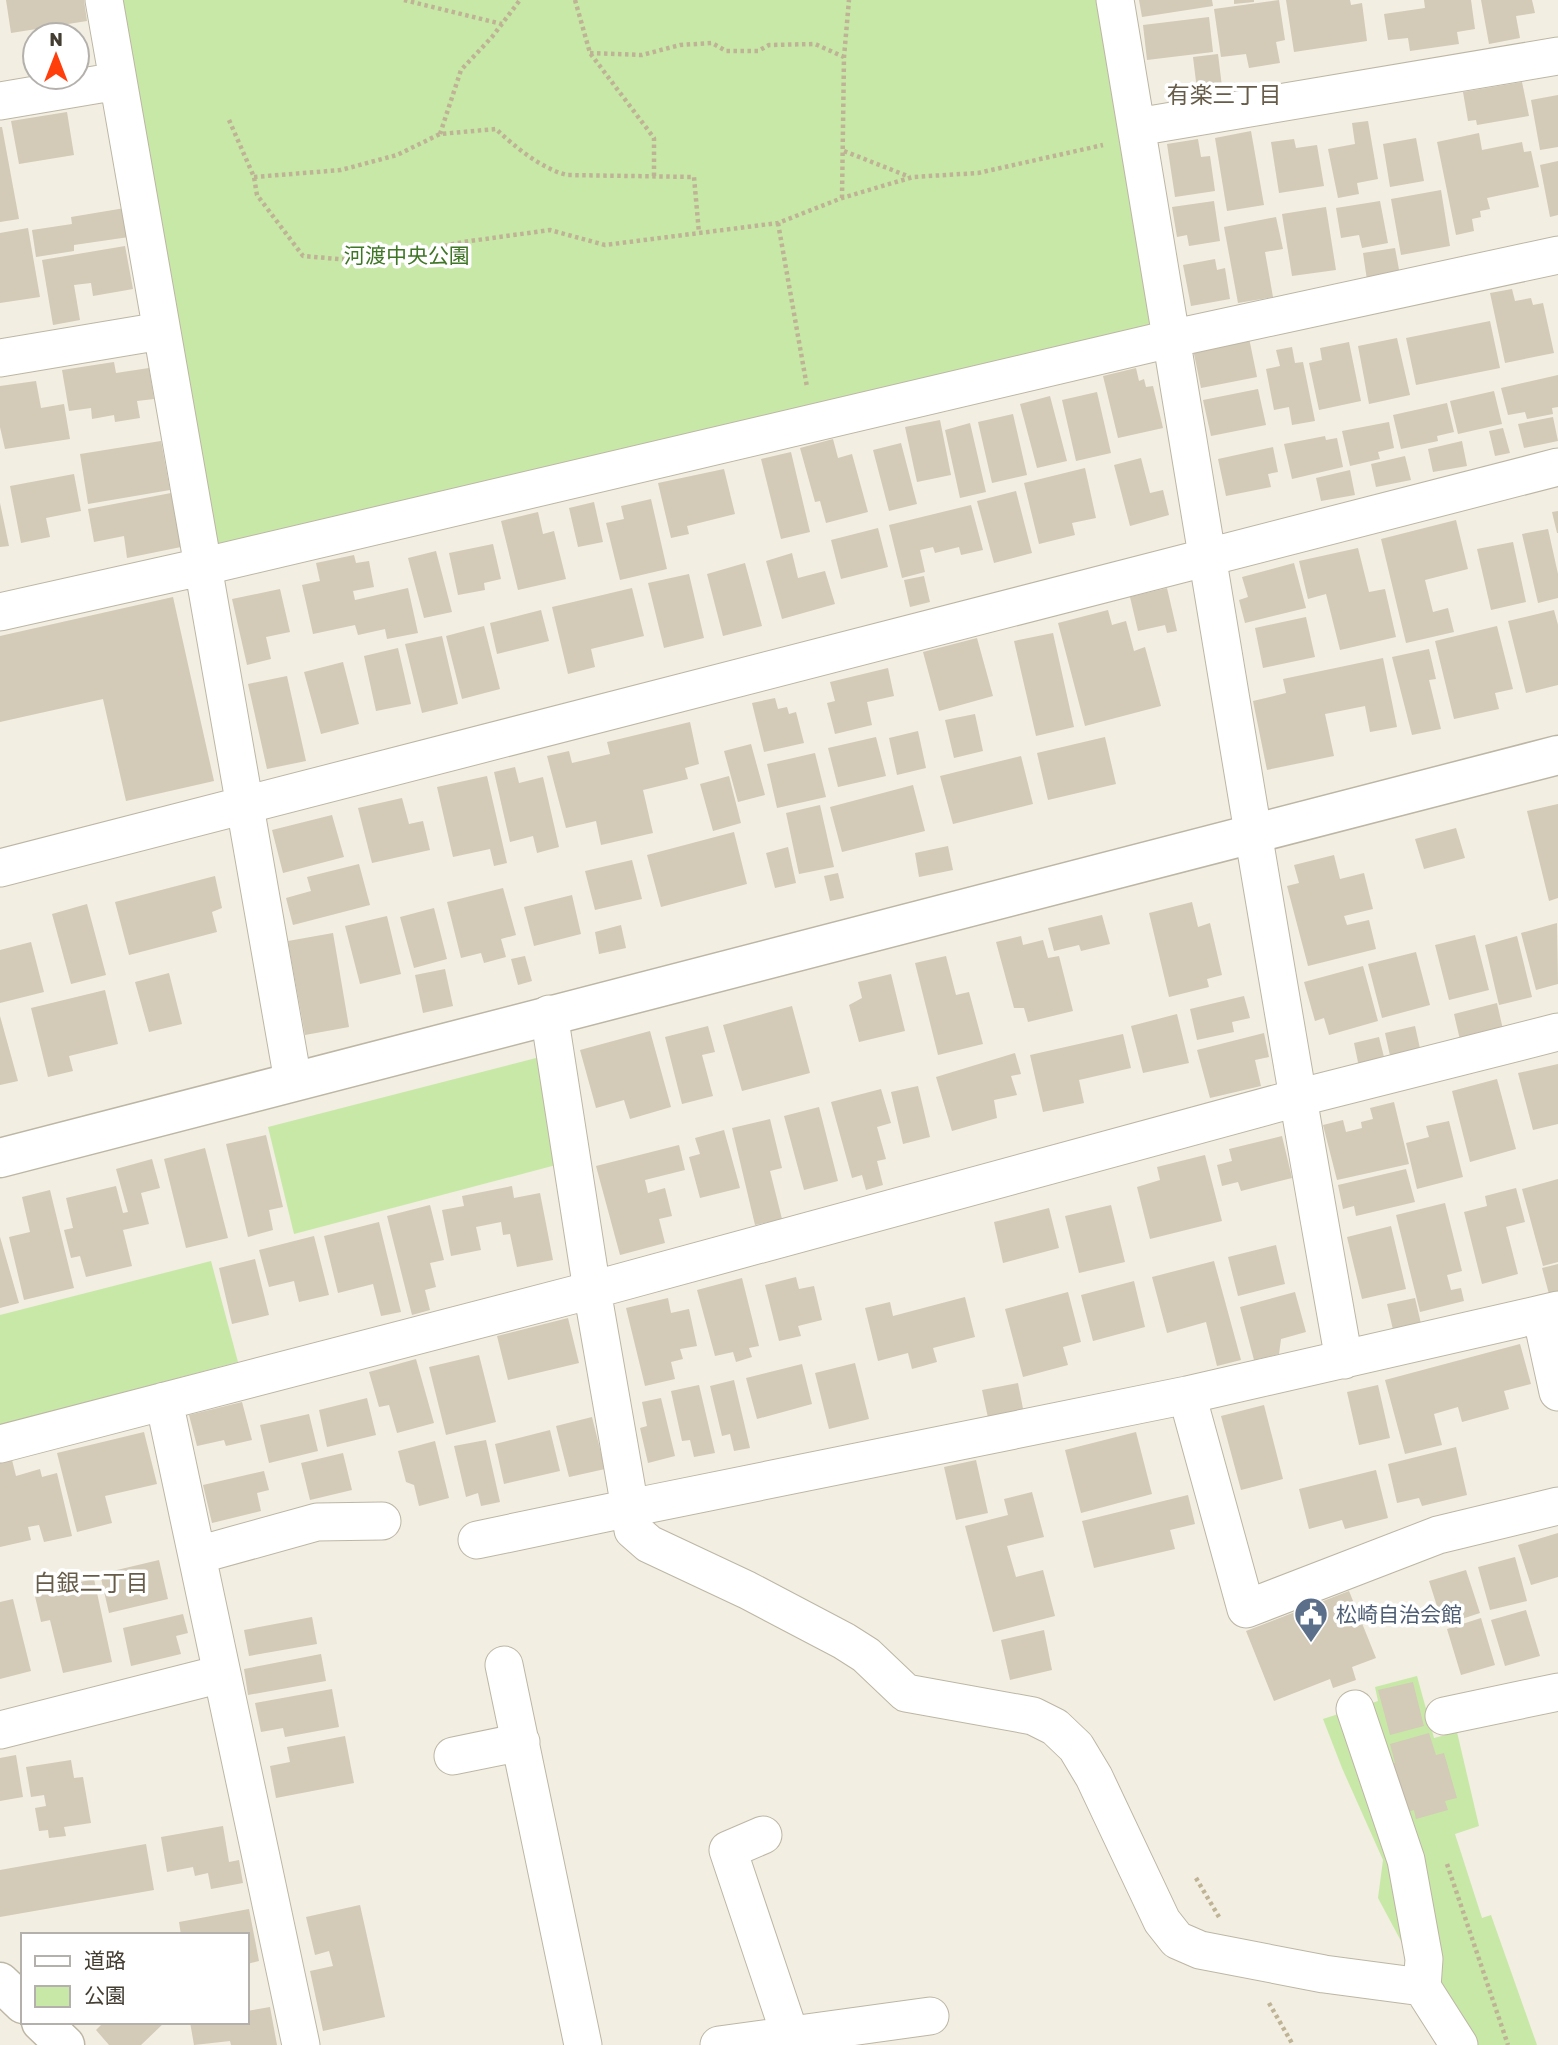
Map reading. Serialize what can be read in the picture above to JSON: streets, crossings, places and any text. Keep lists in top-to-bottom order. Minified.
{"districts":["有楽三丁目","白銀二丁目"],"parks":["河渡中央公園"],"places":{"public building":["松崎自治会館"]},"legend":["道路","公園"],"north":"top"}
